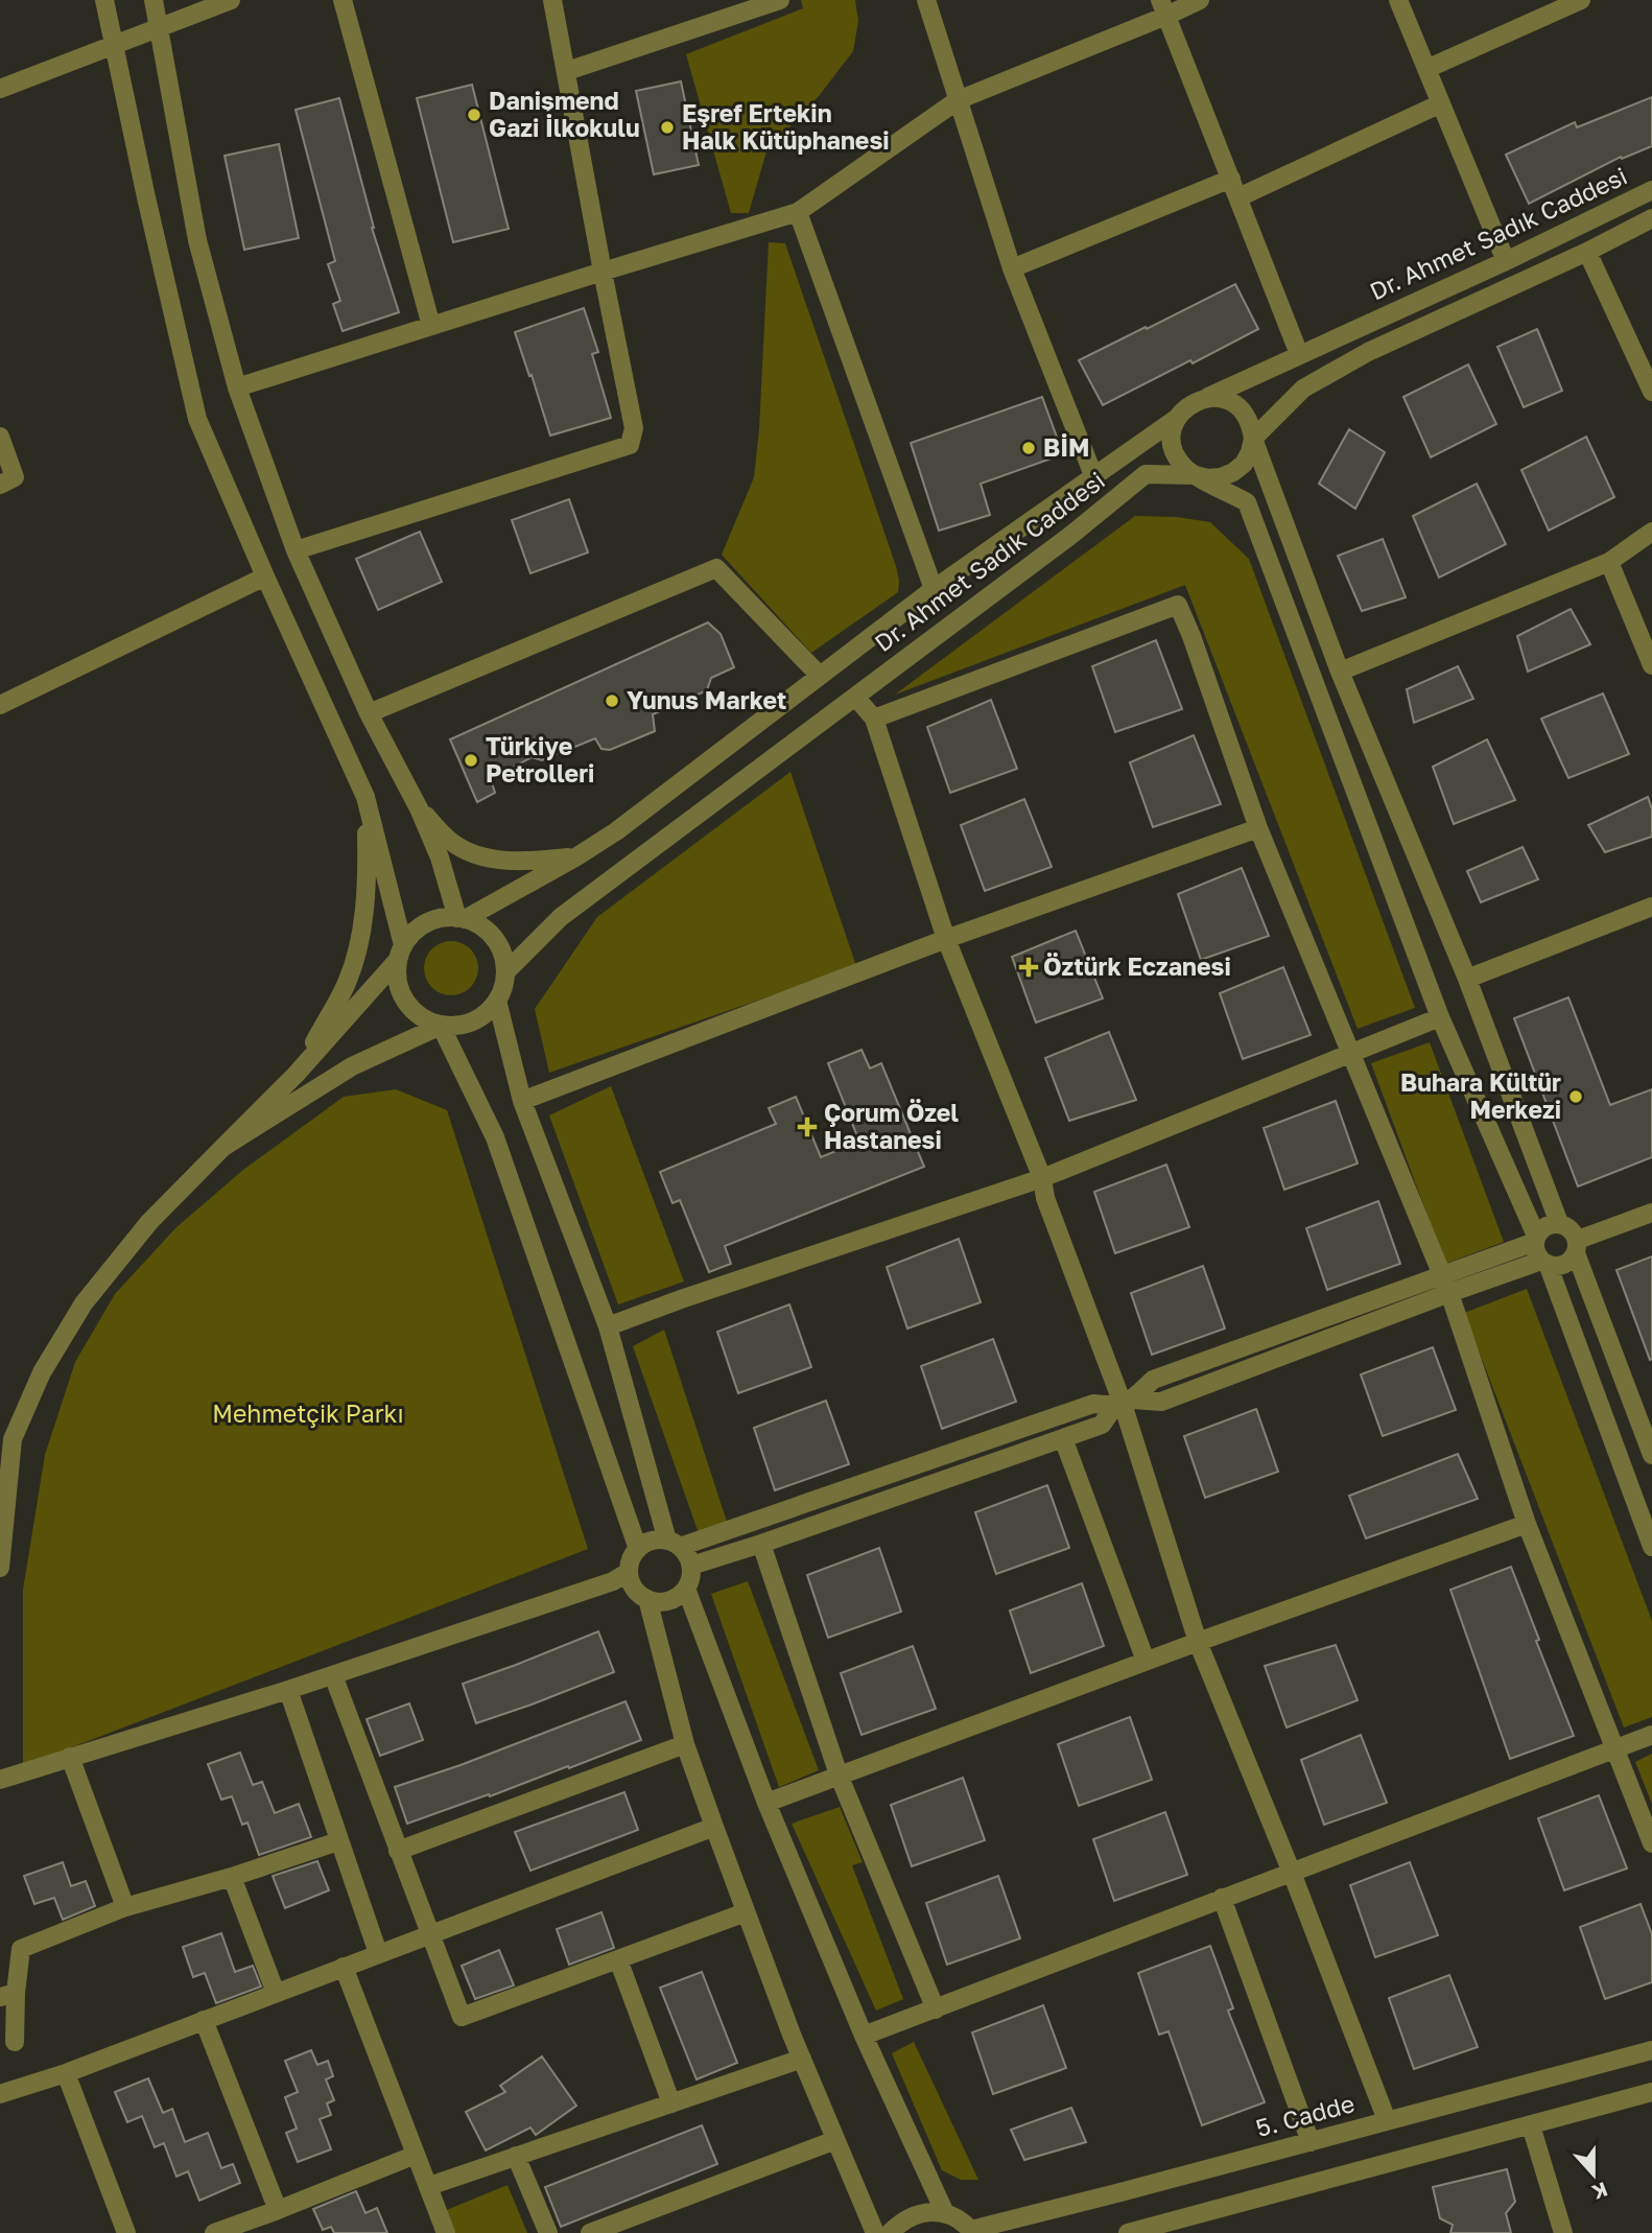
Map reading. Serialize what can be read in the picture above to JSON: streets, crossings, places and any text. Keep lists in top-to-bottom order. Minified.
{"streets":{"street":["Dr. Ahmet Sadık Caddesi","5. Cadde"]},"parks":["Mehmetçik Parkı"],"places":{"other":["Danişmend Gazi İlkokulu","Eşref Ertekin Halk Kütüphanesi","BİM","Yunus Market","Türkiye Petrolleri","Buhara Kültür Merkezi"],"health":["Öztürk Eczanesi","Çorum Özel Hastanesi"]},"north":"bottom"}
